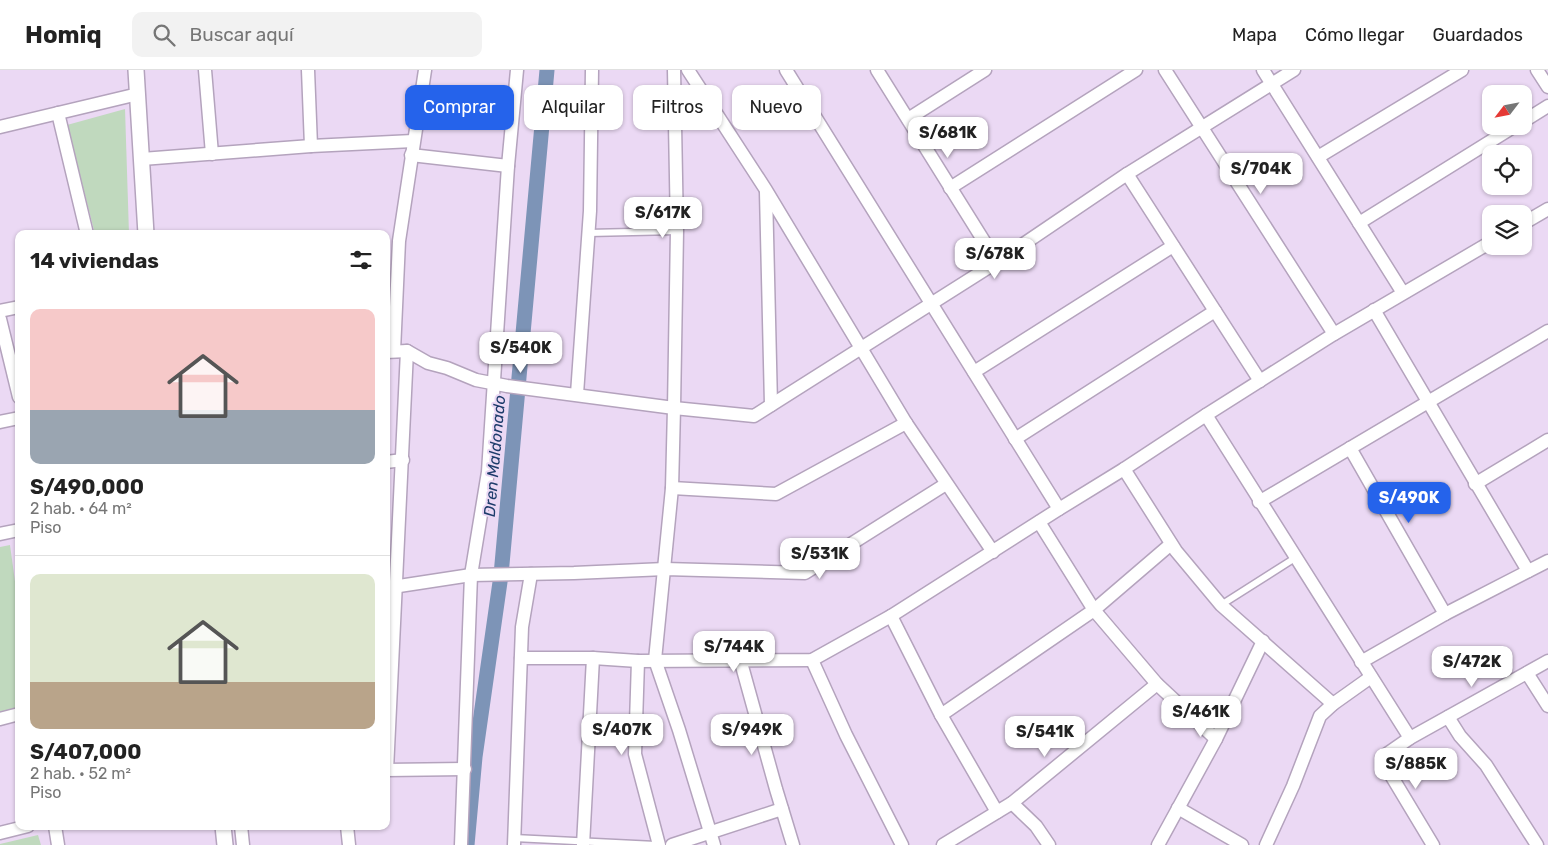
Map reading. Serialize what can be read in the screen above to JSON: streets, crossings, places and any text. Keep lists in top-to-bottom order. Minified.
{"water":["Dren Maldonado"],"north":"bottom left","page":{"header":"Homiq","search":"Buscar aquí","nav":["Mapa","Cómo llegar","Guardados"],"chip":["Comprar","Alquilar","Filtros","Nuevo"],"price":["S/681K","S/704K","S/617K","S/678K","S/540K","S/490K","S/531K","S/744K","S/472K","S/461K","S/407K","S/949K","S/541K","S/885K"],"heading":"14 viviendas","list":[{"name":"S/490,000","note":"2 hab. · 64 m² · Piso"},{"name":"S/407,000","note":"2 hab. · 52 m² · Piso"}]}}
